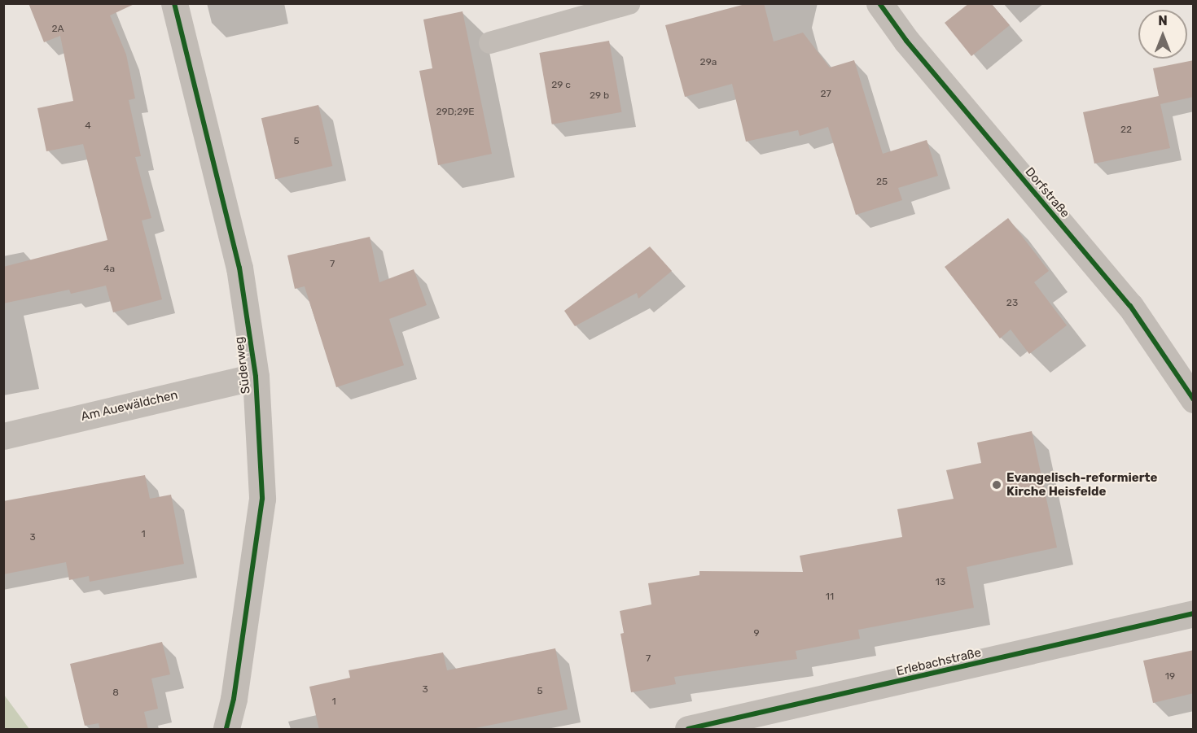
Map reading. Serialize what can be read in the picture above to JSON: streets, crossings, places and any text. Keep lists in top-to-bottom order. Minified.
{"streets":{"street":["Dorfstraße","Süderweg","Am Auewäldchen","Erlebachstraße"]},"crossings":[["Süderweg","Am Auewäldchen"]],"places":["Evangelisch-reformierte Kirche Heisfelde"],"house_numbers":["2A","29a","29 c","27","29 b","29D;29E","4","22","5","25","7","4a","23","1","3","13","11","9","7","19","3","5","8","1"],"north":"top"}
